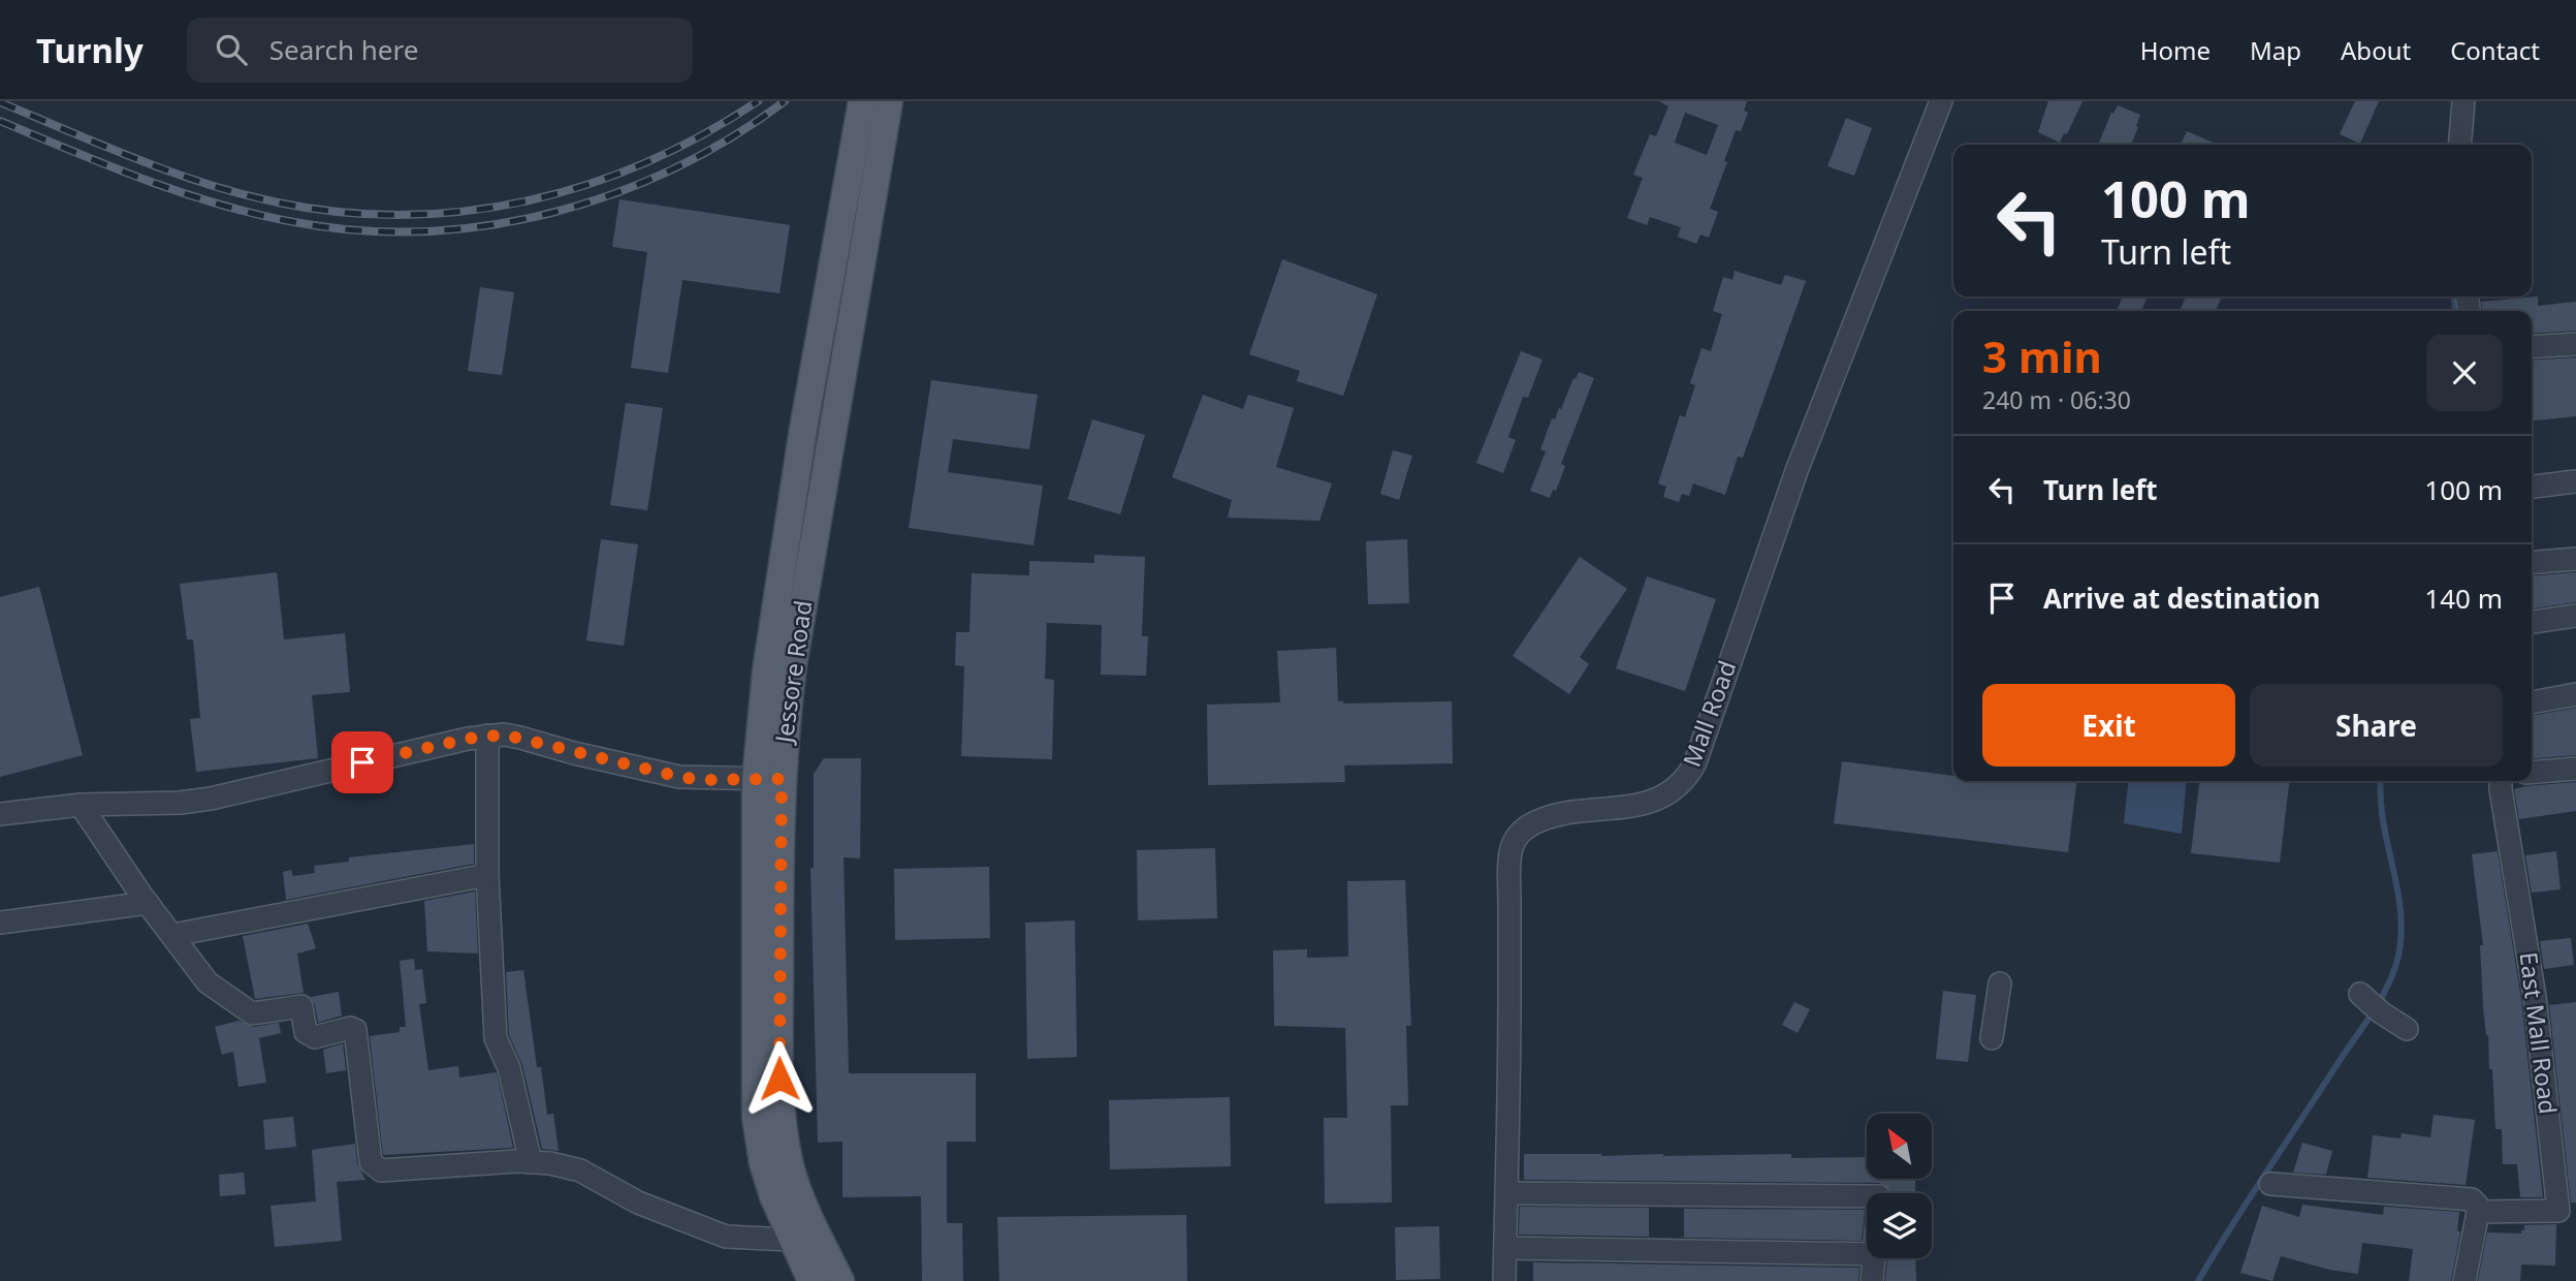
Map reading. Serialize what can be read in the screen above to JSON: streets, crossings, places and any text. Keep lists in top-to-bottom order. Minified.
{"streets":{"main road":["Jessore Road"],"street":["Mall Road","East Mall Road"]},"north":"top left","page":{"header":"Turnly","search":"Search here","nav":["Home","Map","About","Contact"],"turn":["100 m","Turn left"],"heading":["3 min","240 m · 06:30"],"list":[{"name":"Turn left","value":"100 m"},{"name":"Arrive at destination","value":"140 m"}],"buttons":["Exit","Share"]}}
